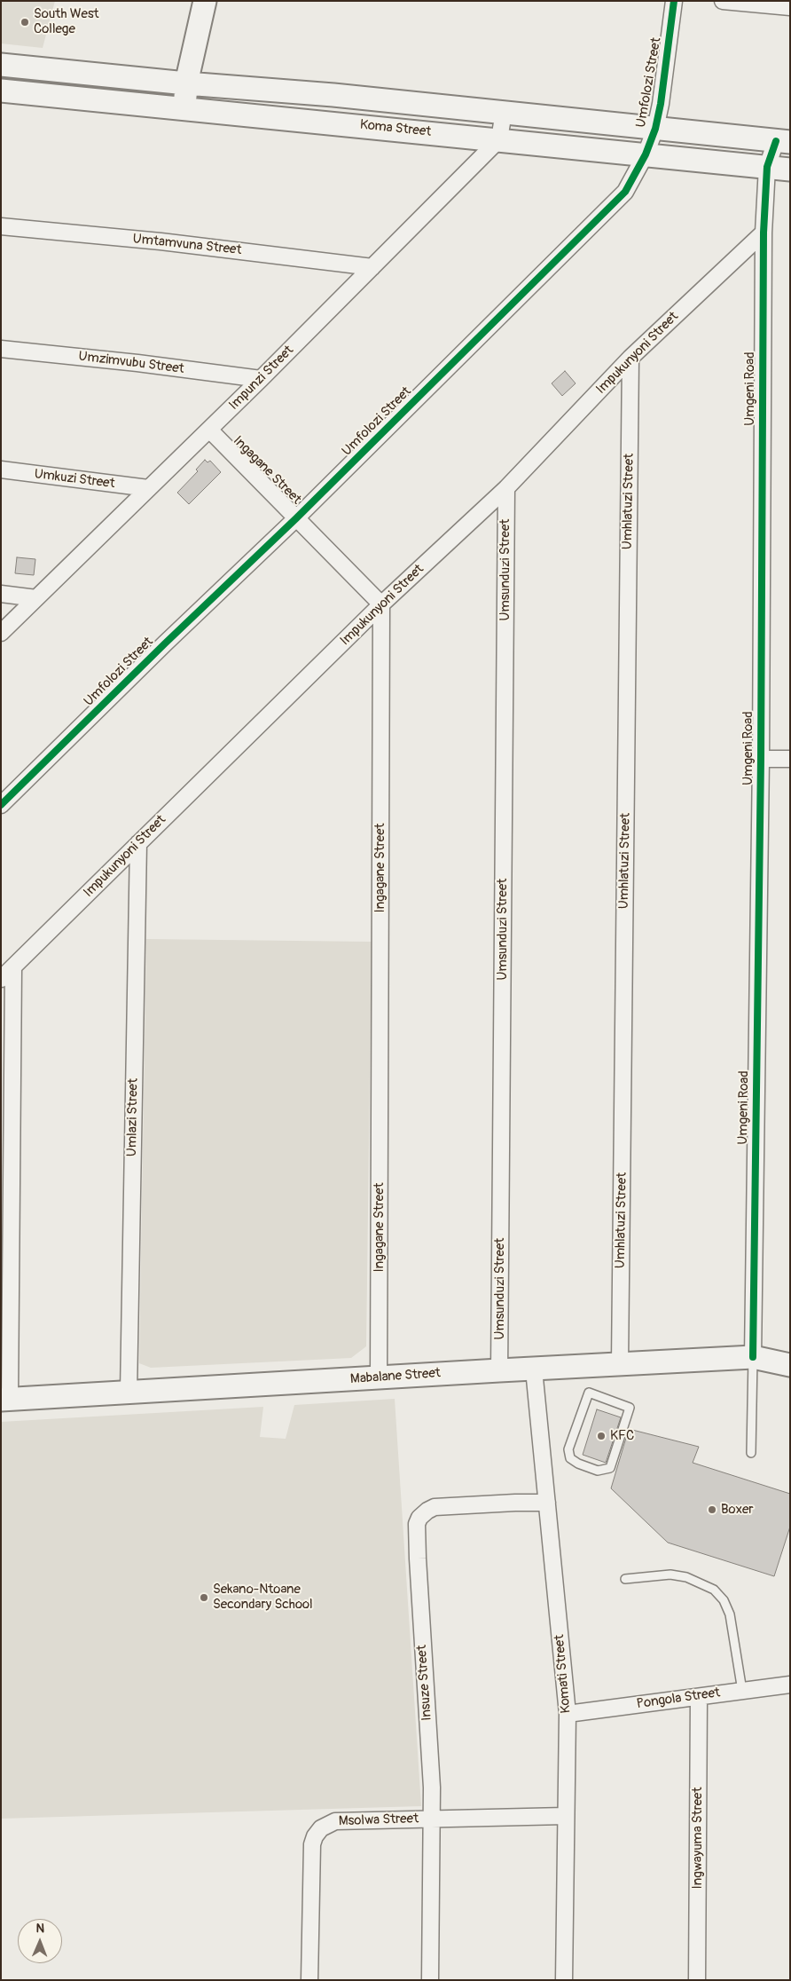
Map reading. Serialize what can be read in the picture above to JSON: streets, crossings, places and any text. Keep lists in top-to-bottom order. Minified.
{"streets":{"main road":["Koma Street","Mabalane Street"],"street":["Umfolozi Street","Umtamvuna Street","Impukunyoni Street","Umzimvubu Street","Impunzi Street","Umgeni Road","Ingagane Street","Umkuzi Street","Umhlatuzi Street","Umsunduzi Street","Umlazi Street","Komati Street","Insuze Street","Pongola Street","Msolwa Street","Ingwayuma Street"]},"crossings":[["Umfolozi Street","Koma Street"],["Umfolozi Street","Ingagane Street"],["Koma Street","Impunzi Street"],["Koma Street","Umgeni Road"],["Umtamvuna Street","Impunzi Street"],["Impukunyoni Street","Umgeni Road"],["Impukunyoni Street","Ingagane Street"],["Impukunyoni Street","Umhlatuzi Street"],["Impukunyoni Street","Umsunduzi Street"],["Impukunyoni Street","Umlazi Street"],["Umzimvubu Street","Impunzi Street"],["Impunzi Street","Ingagane Street"],["Impunzi Street","Umkuzi Street"],["Umgeni Road","Mabalane Street"],["Ingagane Street","Mabalane Street"],["Umhlatuzi Street","Mabalane Street"],["Umsunduzi Street","Mabalane Street"],["Umlazi Street","Mabalane Street"],["Mabalane Street","Komati Street"],["Komati Street","Insuze Street"],["Komati Street","Pongola Street"],["Komati Street","Msolwa Street"],["Insuze Street","Msolwa Street"],["Pongola Street","Ingwayuma Street"]],"places":["South West College","KFC","Boxer","Sekano-Ntoane Secondary School"],"north":"top"}
